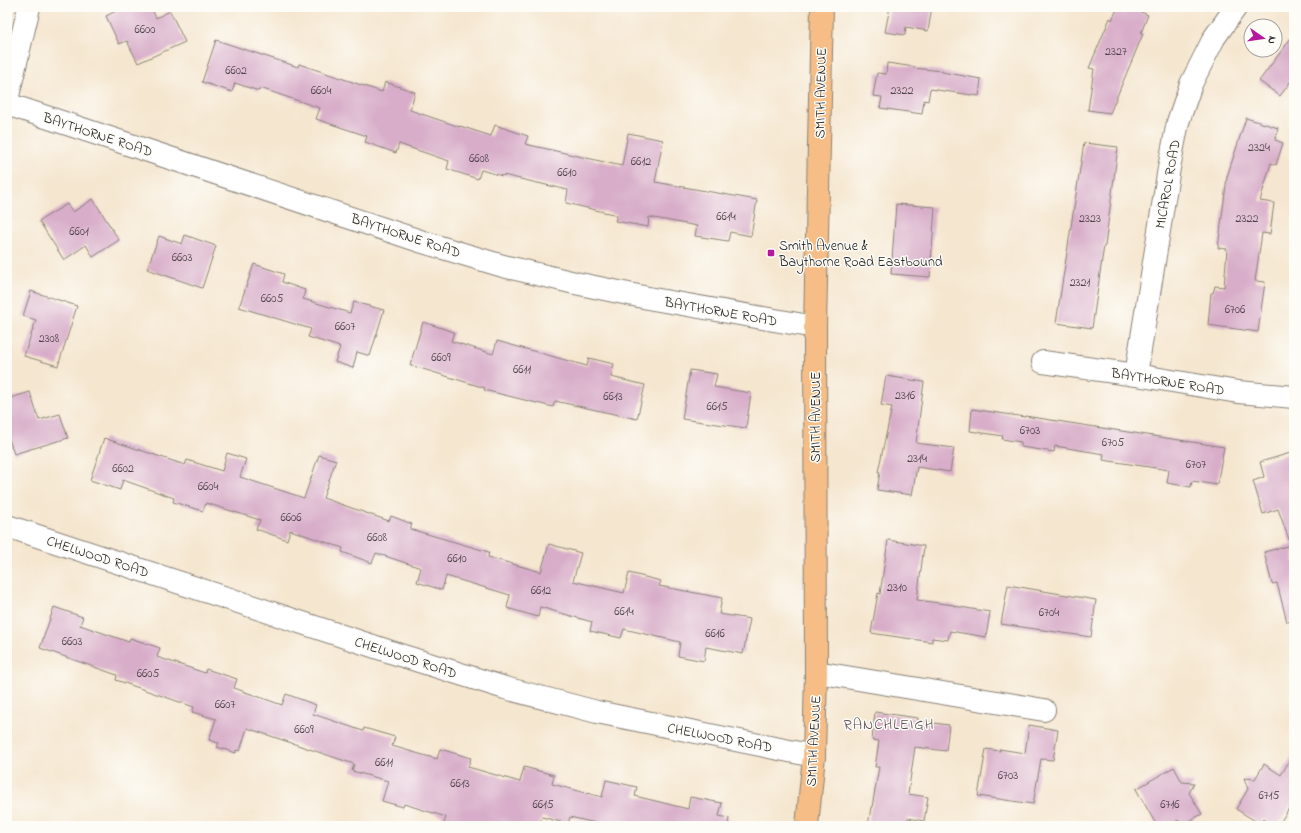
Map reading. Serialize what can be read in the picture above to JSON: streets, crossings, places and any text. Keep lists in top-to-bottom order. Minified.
{"streets":{"main road":["SMITH AVENUE"],"street":["BAYTHORNE ROAD","MICAROL ROAD","CHELWOOD ROAD"]},"crossings":[["SMITH AVENUE","BAYTHORNE ROAD"],["SMITH AVENUE","CHELWOOD ROAD"],["BAYTHORNE ROAD","MICAROL ROAD"]],"districts":["RANCHLEIGH"],"places":{"transit":["Smith Avenue & Baythorne Road Eastbound"]},"house_numbers":["6600","2327","6602","6604","2322","2324","6608","6612","6610","6614","2323","2322","6601","6603","2321","6605","6706","6607","2308","6609","6611","2316","6613","6615","6703","6705","2314","6707","6602","6604","6606","6608","6610","2310","6612","6614","6704","6616","6603","6605","6607","6609","6611","6703","6613","6715","6615","6716"],"north":"right"}
